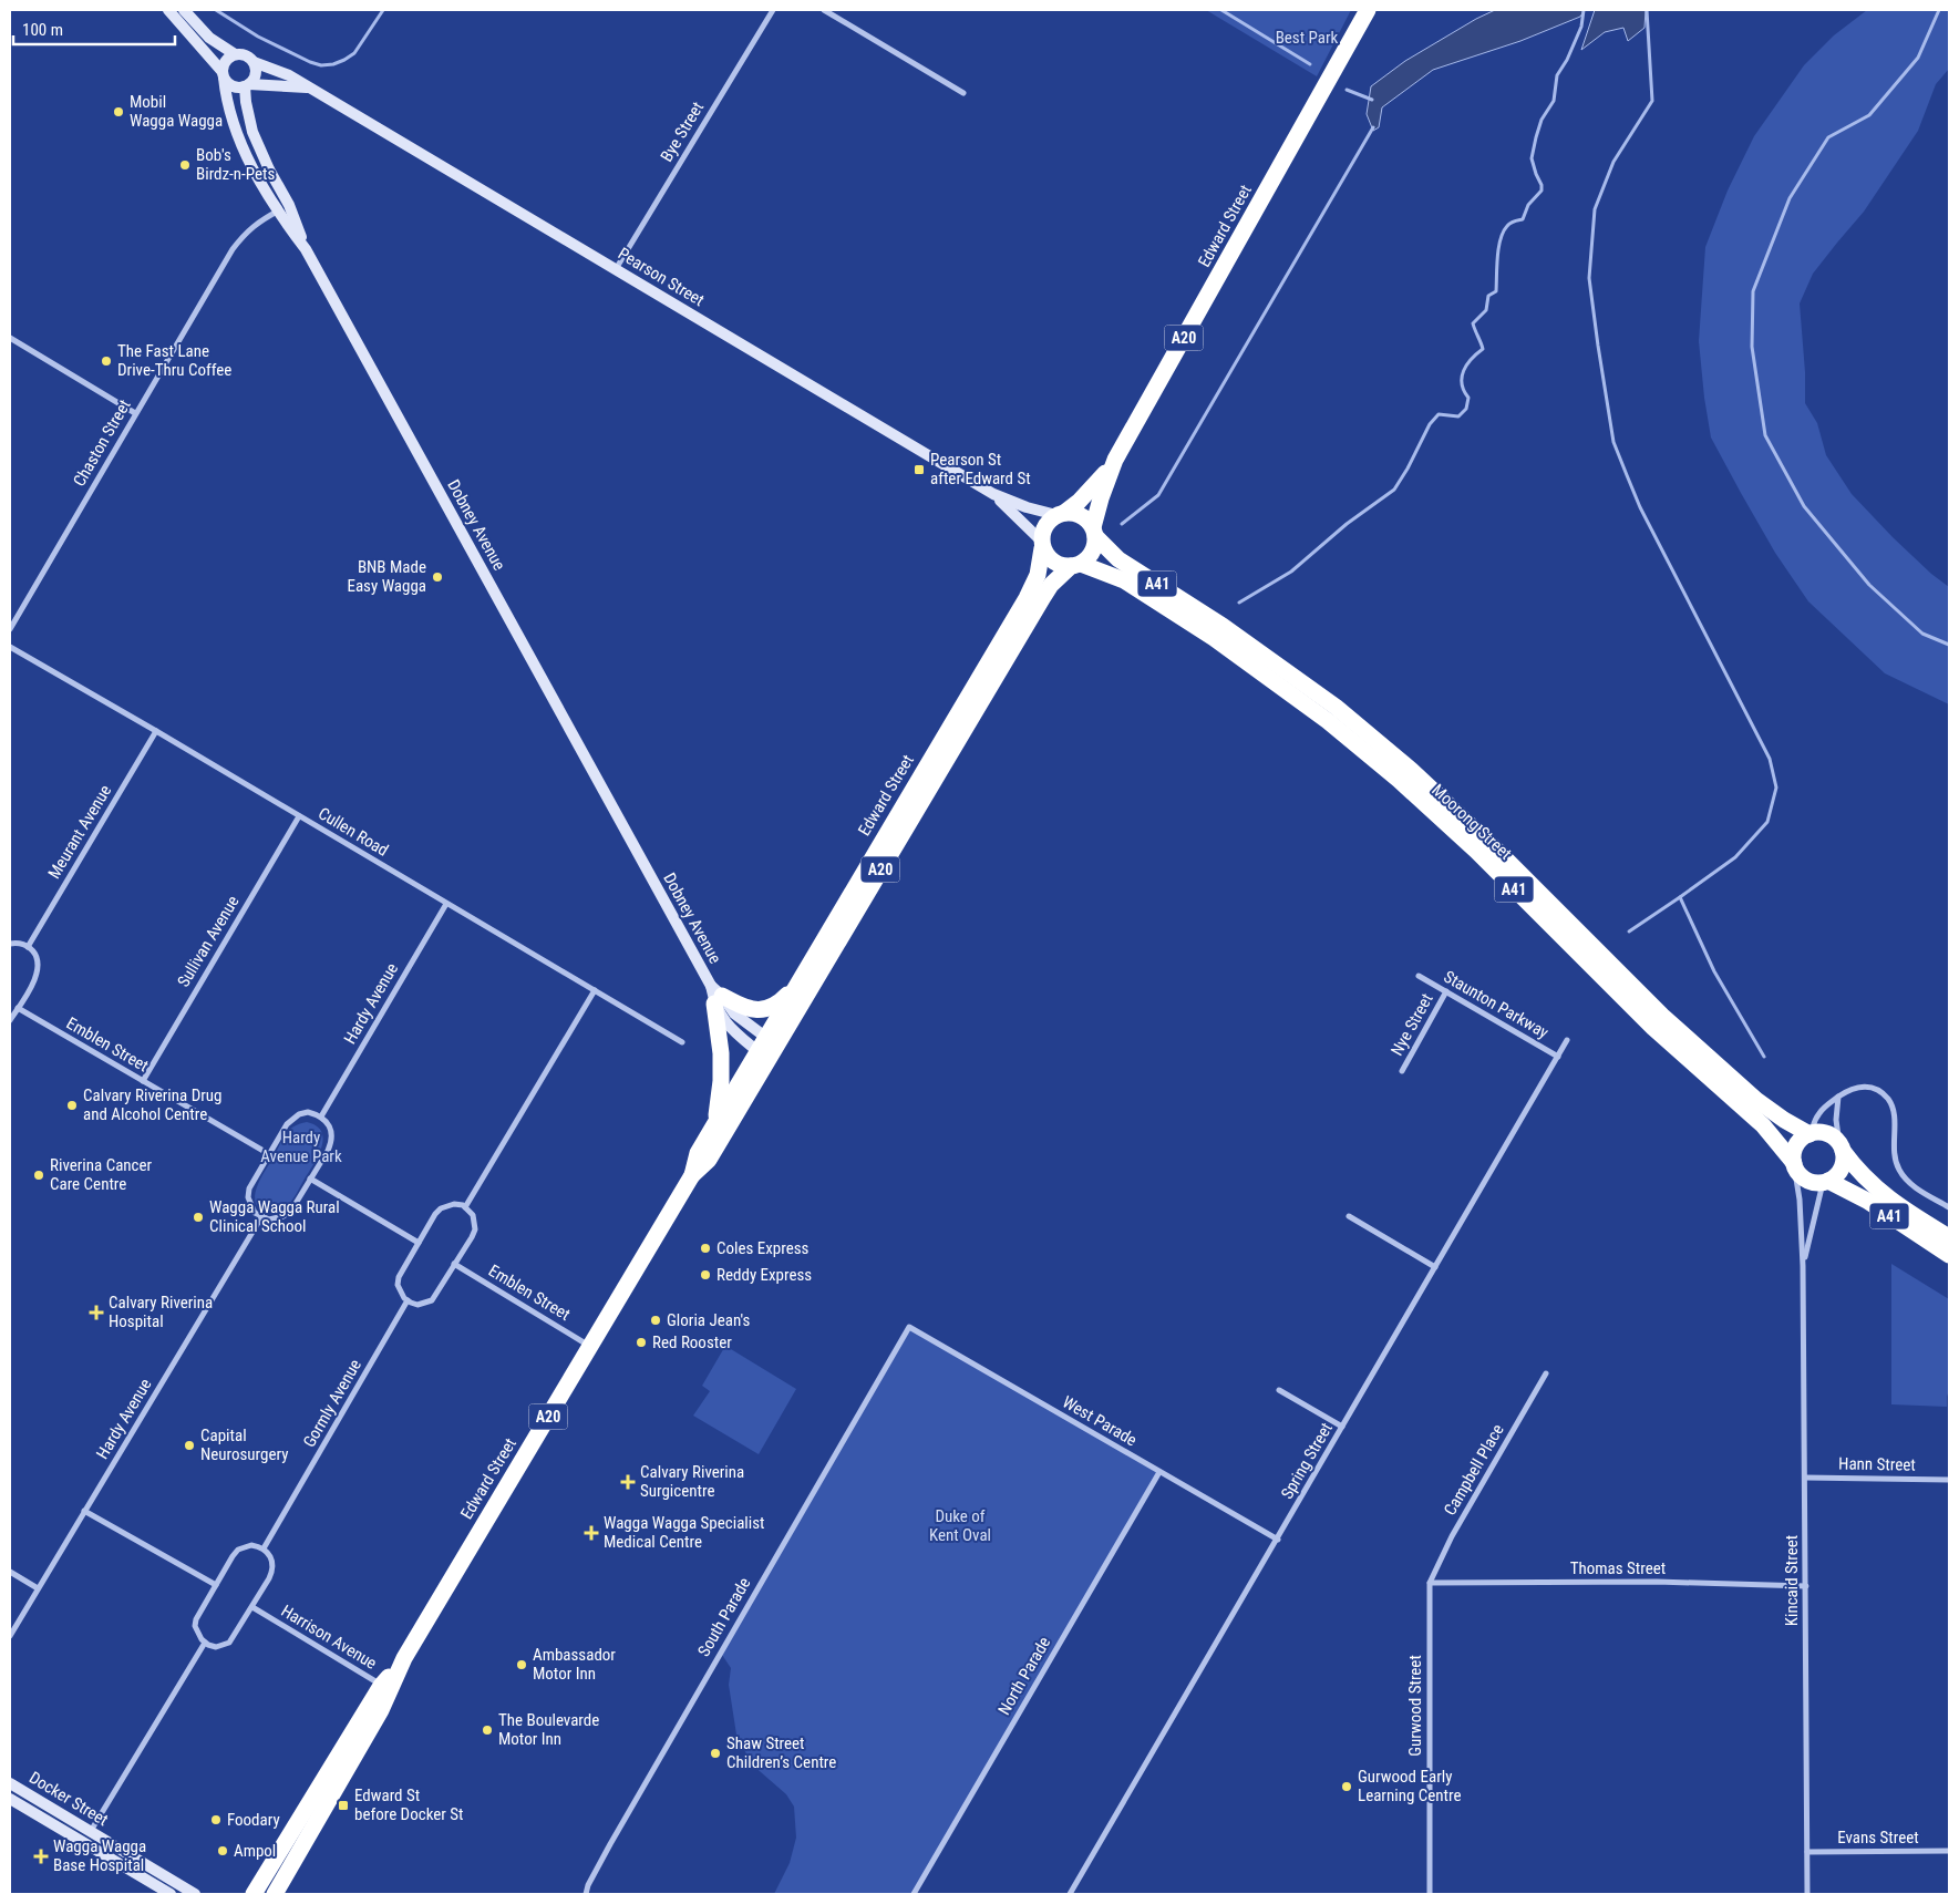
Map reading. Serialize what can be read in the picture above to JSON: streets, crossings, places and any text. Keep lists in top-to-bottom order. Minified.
{"streets":{"highway":["Edward Street","A20","A41","Moorong Street"],"main road":["Pearson Street","Dobney Avenue","Docker Street"],"street":["Bye Street","Chaston Street","Meurant Avenue","Cullen Road","Sullivan Avenue","Hardy Avenue","Staunton Parkway","Nye Street","Emblen Street","Gormly Avenue","West Parade","Spring Street","Hann Street","Campbell Place","Thomas Street","Kincaid Street","South Parade","Harrison Avenue","North Parade","Gurwood Street","Evans Street"]},"crossings":[["Bye Street","Pearson Street"],["Edward Street","Pearson Street"],["Edward Street","A20"],["Edward Street","Dobney Avenue"],["Edward Street","A41"],["Edward Street","Moorong Street"],["Edward Street","Emblen Street"],["Edward Street","Harrison Avenue"],["Pearson Street","A20"],["Pearson Street","Dobney Avenue"],["Pearson Street","A41"],["Pearson Street","Moorong Street"],["A20","A41"],["A20","Moorong Street"],["Chaston Street","Dobney Avenue"],["A41","Moorong Street"],["A41","Kincaid Street"],["Moorong Street","Kincaid Street"],["Meurant Avenue","Cullen Road"],["Cullen Road","Sullivan Avenue"],["Cullen Road","Hardy Avenue"],["Sullivan Avenue","Emblen Street"],["Staunton Parkway","Nye Street"],["Staunton Parkway","Spring Street"],["West Parade","Spring Street"],["West Parade","South Parade"],["West Parade","North Parade"],["Hann Street","Kincaid Street"],["Campbell Place","Thomas Street"],["Campbell Place","Gurwood Street"],["Thomas Street","Kincaid Street"],["Thomas Street","Gurwood Street"],["Kincaid Street","Evans Street"]],"parks":["Best Park","Hardy Avenue Park","Duke of Kent Oval"],"places":{"other":["Mobil Wagga Wagga","Bob's Birdz-n-Pets","The Fast Lane Drive-Thru Coffee","BNB Made Easy Wagga","Calvary Riverina Drug and Alcohol Centre","Riverina Cancer Care Centre","Wagga Wagga Rural Clinical School","Coles Express","Reddy Express","Gloria Jean's","Red Rooster","Capital Neurosurgery","Ambassador Motor Inn","The Boulevarde Motor Inn","Shaw Street Children’s Centre","Gurwood Early Learning Centre","Foodary","Ampol"],"transit":["Pearson St after Edward St","Edward St before Docker St"],"health":["Calvary Riverina Hospital","Calvary Riverina Surgicentre","Wagga Wagga Specialist Medical Centre","Wagga Wagga Base Hospital"]},"scale_bar":"100 m"}
